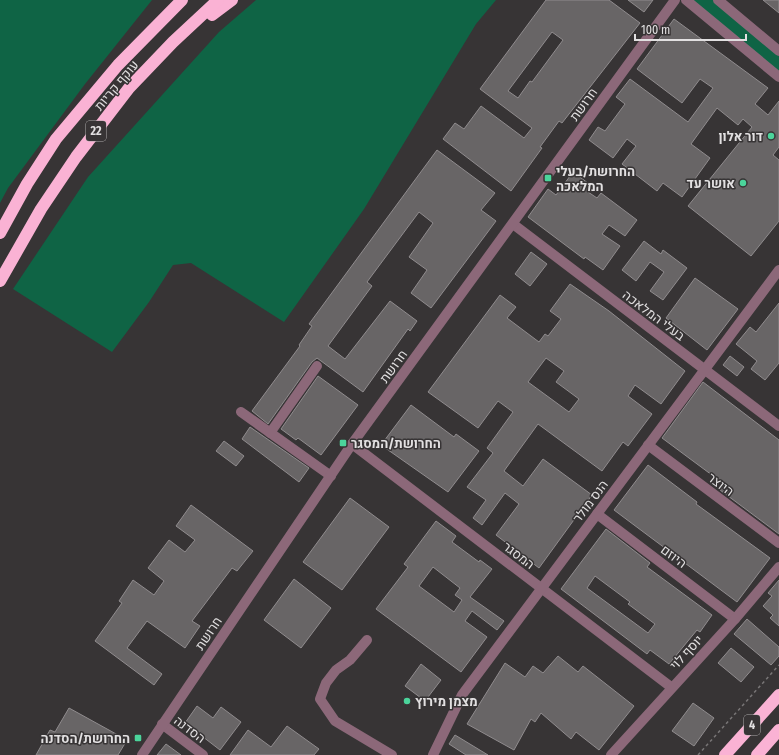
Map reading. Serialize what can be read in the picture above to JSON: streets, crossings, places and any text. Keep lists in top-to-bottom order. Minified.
{"streets":{"highway":["עוקף קריות","22","4"],"street":["חרושת","בעלי המלאכה","היוצר","הנס מולר","המסגר","היוזם","יוסף לוי","הסדנה"]},"crossings":[["חרושת","בעלי המלאכה"],["חרושת","המסגר"],["חרושת","הסדנה"],["בעלי המלאכה","הנס מולר"],["היוצר","הנס מולר"],["הנס מולר","המסגר"],["הנס מולר","היוזם"],["המסגר","יוסף לוי"],["היוזם","יוסף לוי"]],"places":{"other":["דור אלון","אושר עד","מצמן מירוץ"],"transit":["החרושת/בעלי המלאכה","החרושת/המסגר","החרושת/הסדנה"]},"scale_bar":"100 m"}
